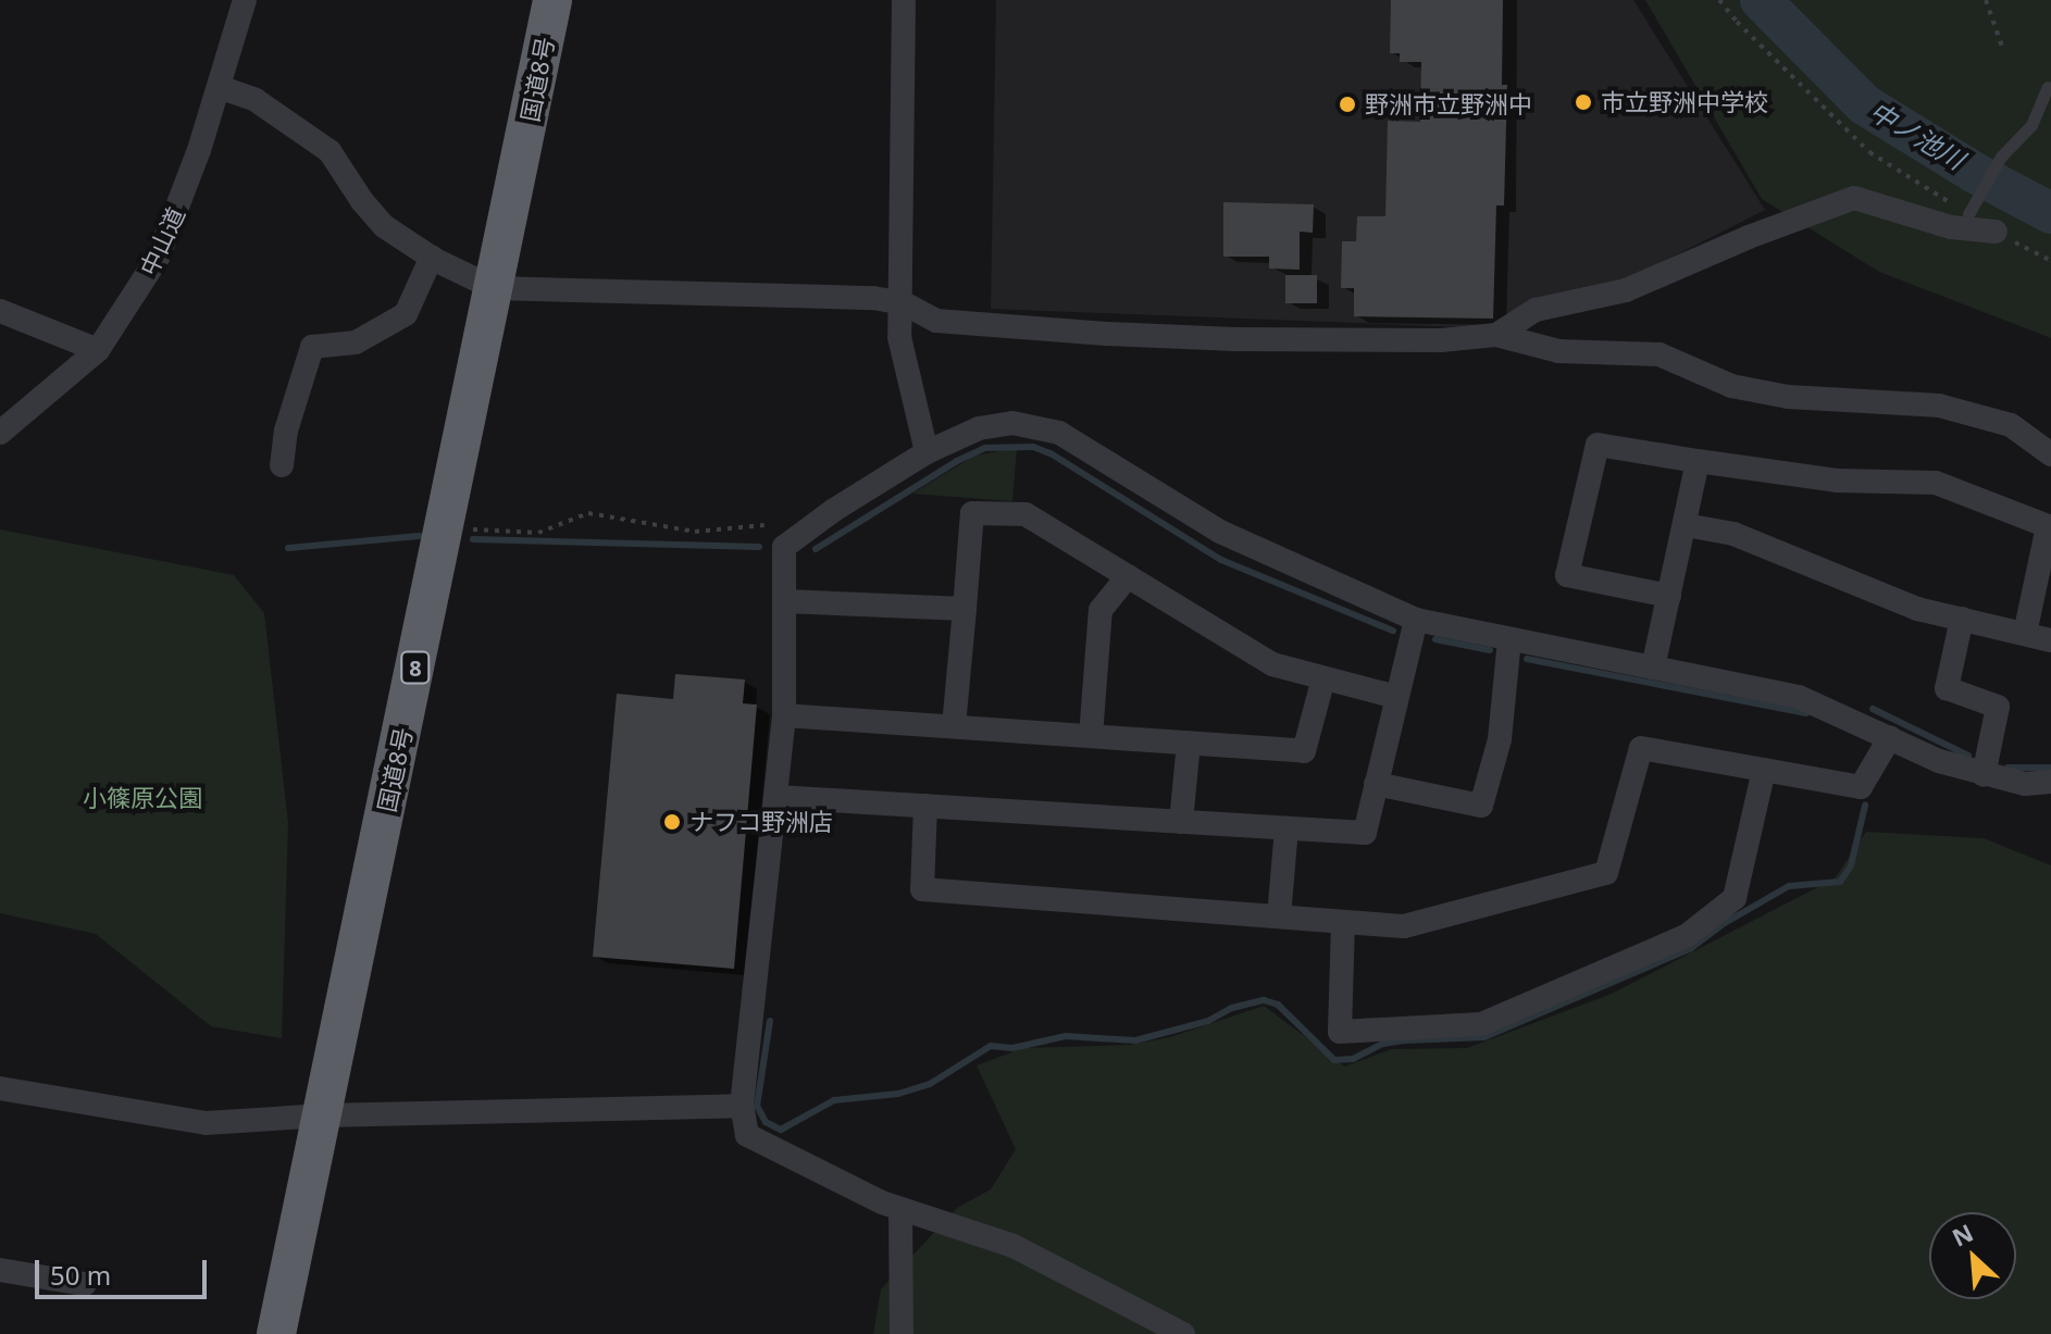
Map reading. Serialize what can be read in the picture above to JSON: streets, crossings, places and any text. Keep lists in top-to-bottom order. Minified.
{"streets":{"highway":["国道8号","8"],"street":["中山道"]},"water":["中ノ池川"],"parks":["小篠原公園"],"places":["市立野洲中学校","野洲市立野洲中","ナフコ野洲店"],"scale_bar":"50 m","north":"top left"}
